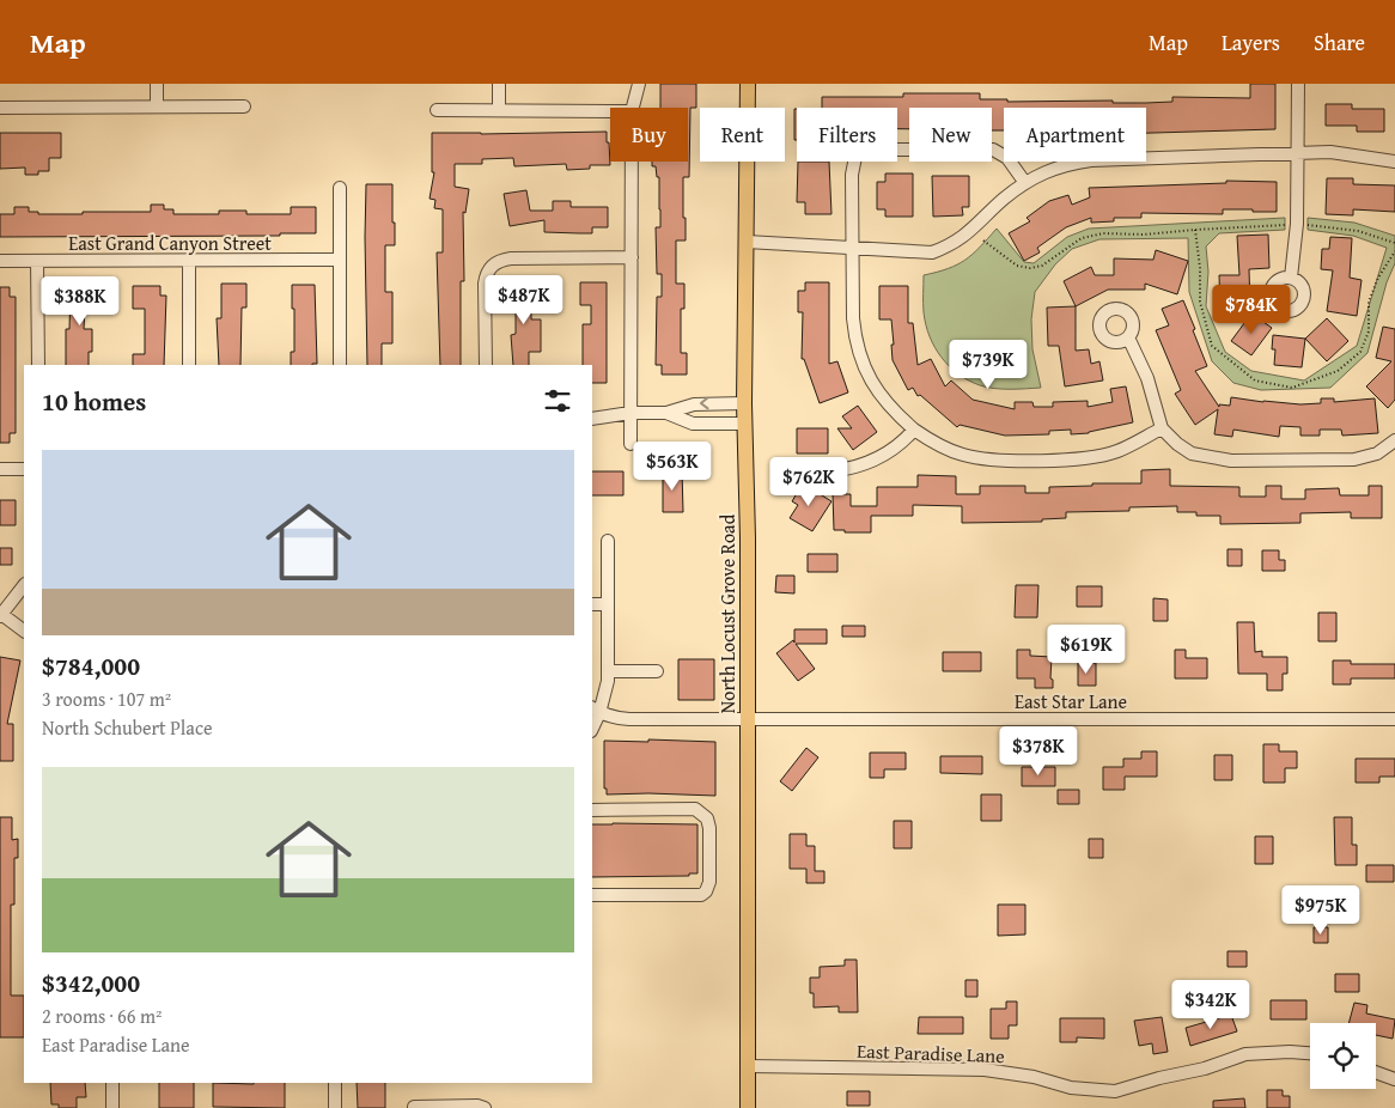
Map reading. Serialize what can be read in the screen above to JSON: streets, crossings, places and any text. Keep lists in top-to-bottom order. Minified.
{"streets":{"main road":["North Locust Grove Road"],"street":["East Grand Canyon Street","East Star Lane","East Paradise Lane"]},"crossings":[["North Locust Grove Road","East Star Lane"],["North Locust Grove Road","East Paradise Lane"]],"page":{"header":"Map","nav":["Map","Layers","Share"],"chip":["Buy","Rent","Filters","New","Apartment"],"price":["$487K","$388K","$784K","$739K","$563K","$762K","$619K","$378K","$975K","$342K"],"heading":"10 homes","list":[{"name":"$784,000","note":"3 rooms · 107 m² · North Schubert Place"},{"name":"$342,000","note":"2 rooms · 66 m² · East Paradise Lane"}]}}
